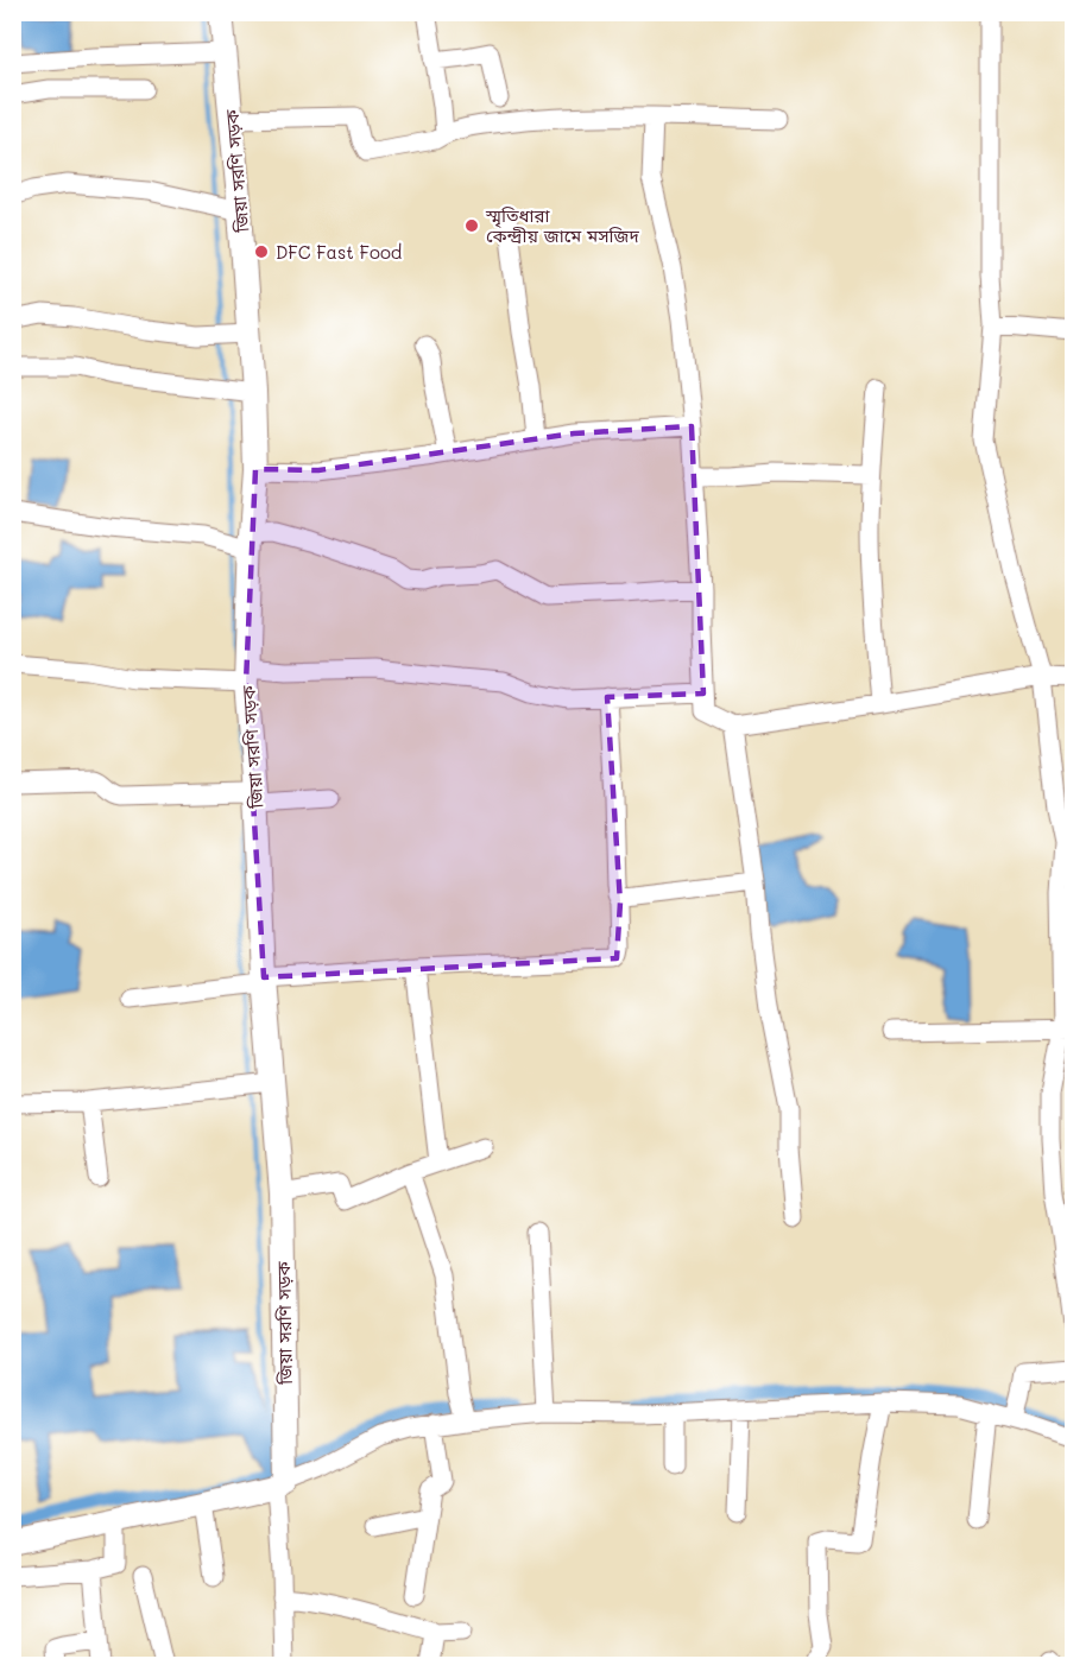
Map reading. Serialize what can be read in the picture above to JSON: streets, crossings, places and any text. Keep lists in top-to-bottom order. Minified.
{"streets":{"main road":["জিয়া সরণি সড়ক"]},"places":["স্মৃতিধারা কেন্দ্রীয় জামে মসজিদ","DFC Fast Food"]}
